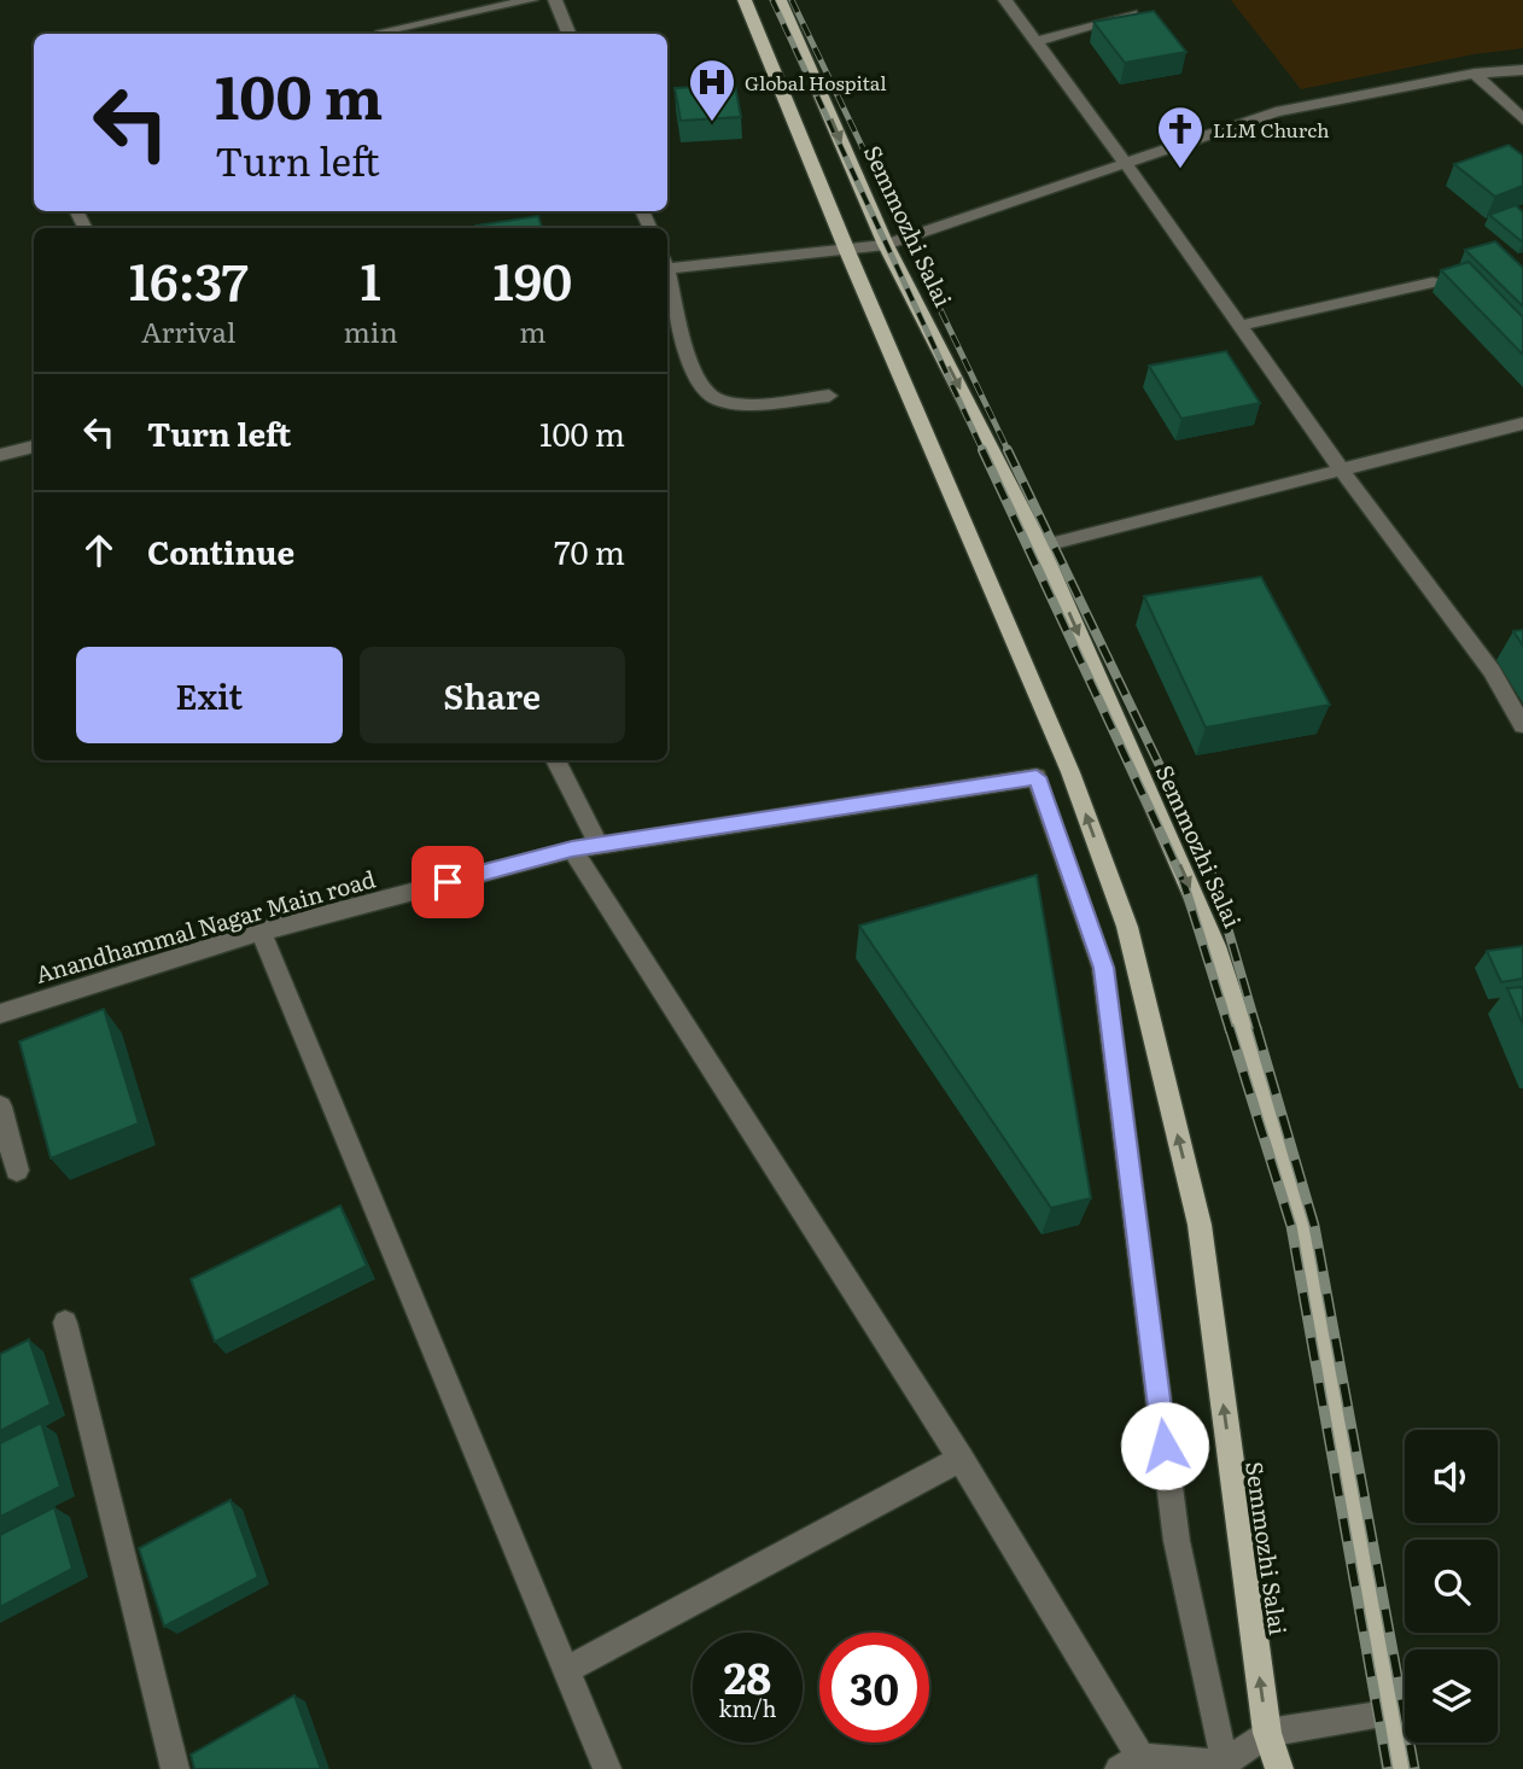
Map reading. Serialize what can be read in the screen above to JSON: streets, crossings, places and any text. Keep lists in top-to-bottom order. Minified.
{"streets":{"main road":["Semmozhi Salai"],"street":["Anandhammal Nagar Main road"]},"crossings":[["Semmozhi Salai","Anandhammal Nagar Main road"]],"places":{"hospital":["Global Hospital"],"church":["LLM Church"]},"page":{"turn":["100 m","Turn left"],"eta":["16:37","Arrival","1","min","190","m"],"list":[{"name":"Turn left","value":"100 m"},{"name":"Continue","value":"70 m"}],"buttons":["Exit","Share"],"speed":"28 km/h","limit":"30"}}
